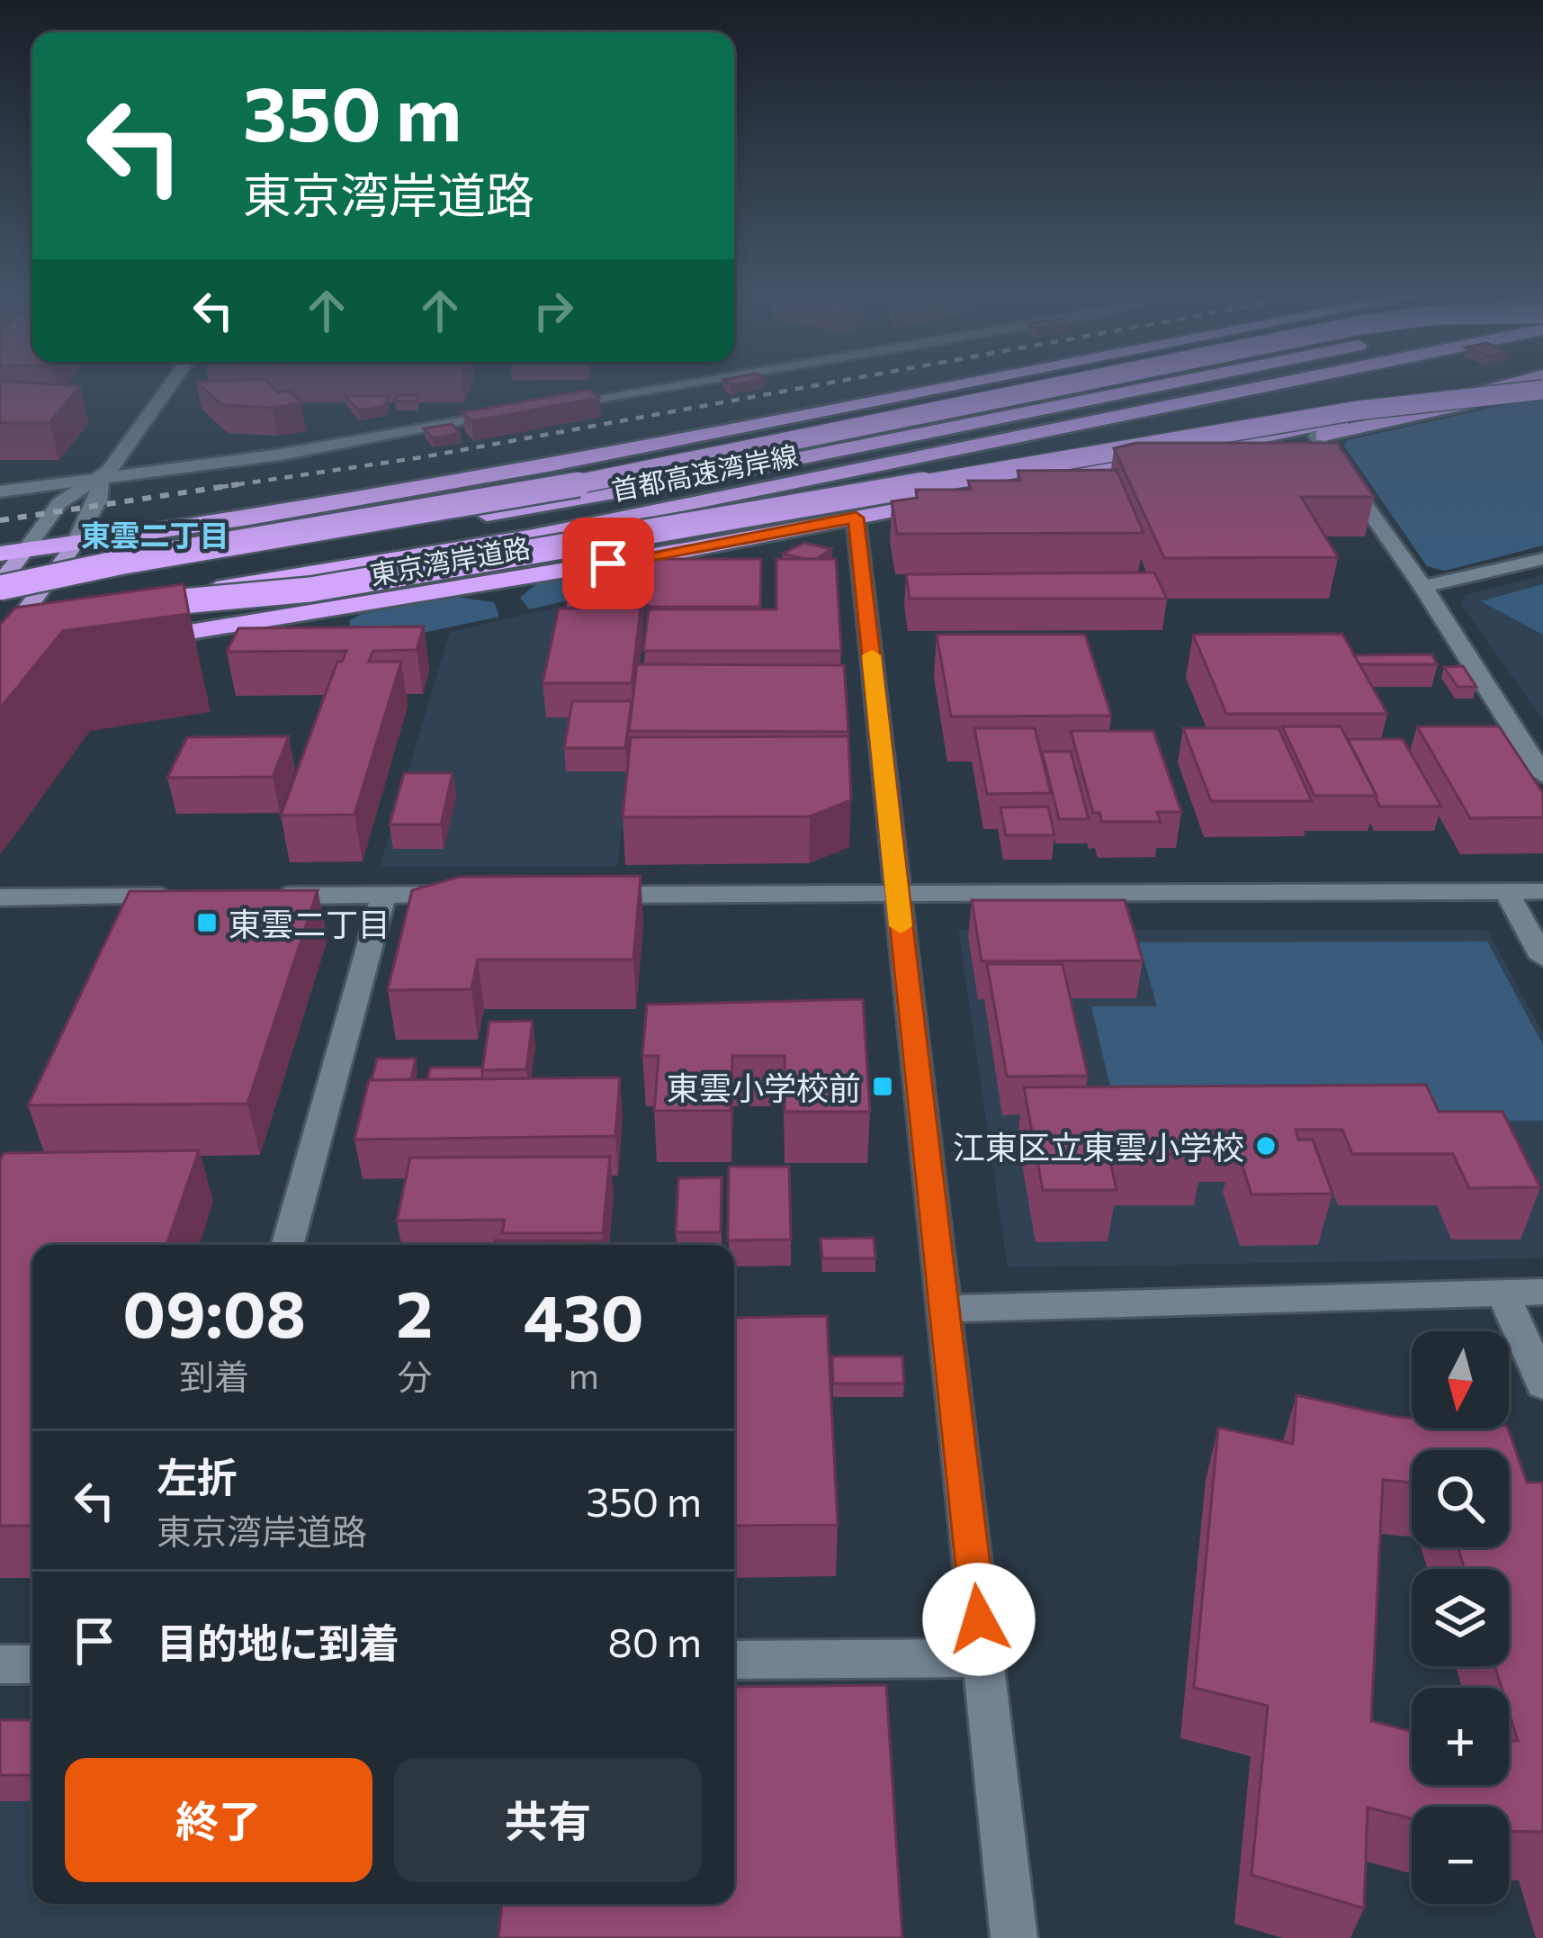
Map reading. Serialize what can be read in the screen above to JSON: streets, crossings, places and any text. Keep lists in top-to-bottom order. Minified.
{"streets":{"highway":["首都高速湾岸線","東京湾岸道路"]},"districts":["東雲二丁目"],"places":{"transit":["東雲二丁目","東雲小学校前"],"other":["江東区立東雲小学校"]},"north":"bottom","page":{"turn":["350 m","東京湾岸道路"],"eta":["09:08","到着","2","分","430","m"],"map_buttons":["+","−"],"list":[{"name":"左折","note":"東京湾岸道路","value":"350 m"},{"name":"目的地に到着","value":"80 m"}],"buttons":["終了","共有"]}}
